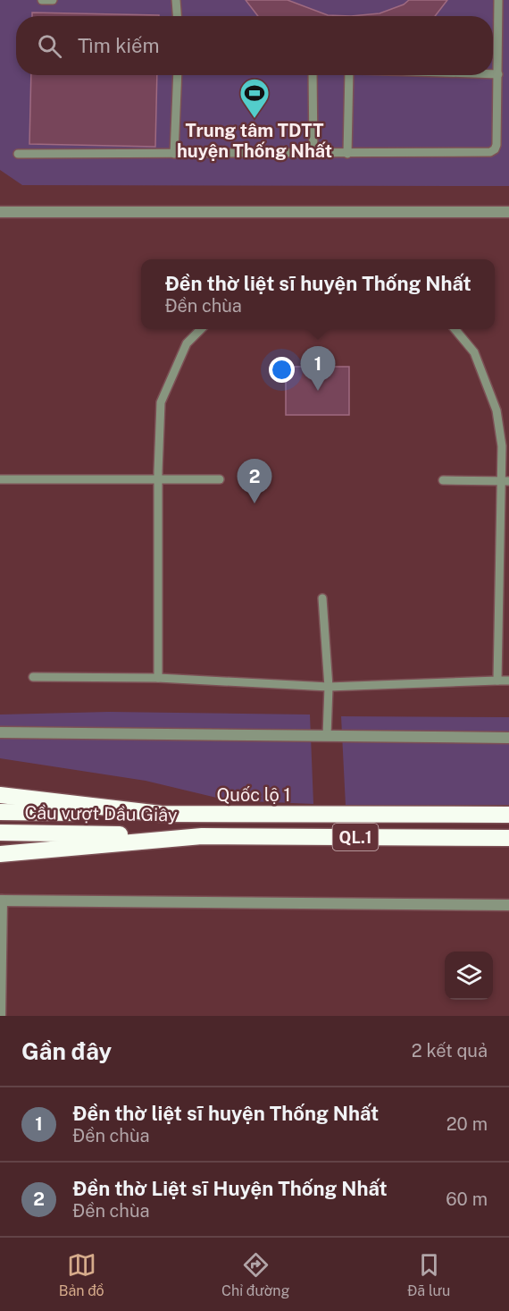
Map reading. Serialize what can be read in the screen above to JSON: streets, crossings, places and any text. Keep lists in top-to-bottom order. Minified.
{"streets":{"highway":["Quốc lộ 1","Cầu vượt Dầu Giây","QL.1"]},"crossings":[["Quốc lộ 1","Cầu vượt Dầu Giây"],["Cầu vượt Dầu Giây","QL.1"]],"places":{"sports":["Trung tâm TDTT huyện Thống Nhất"]},"page":{"search":"Tìm kiếm","popup":["Đền thờ liệt sĩ huyện Thống Nhất","Đền chùa"],"pins":["1","2"],"heading":["Gần đây","2 kết quả"],"list":[{"mark":"1","name":"Đền thờ liệt sĩ huyện Thống Nhất","note":"Đền chùa","value":"20 m"},{"mark":"2","name":"Đền thờ Liệt sĩ Huyện Thống Nhất","note":"Đền chùa","value":"60 m"}],"nav":["Bản đồ","Chỉ đường","Đã lưu"]}}
